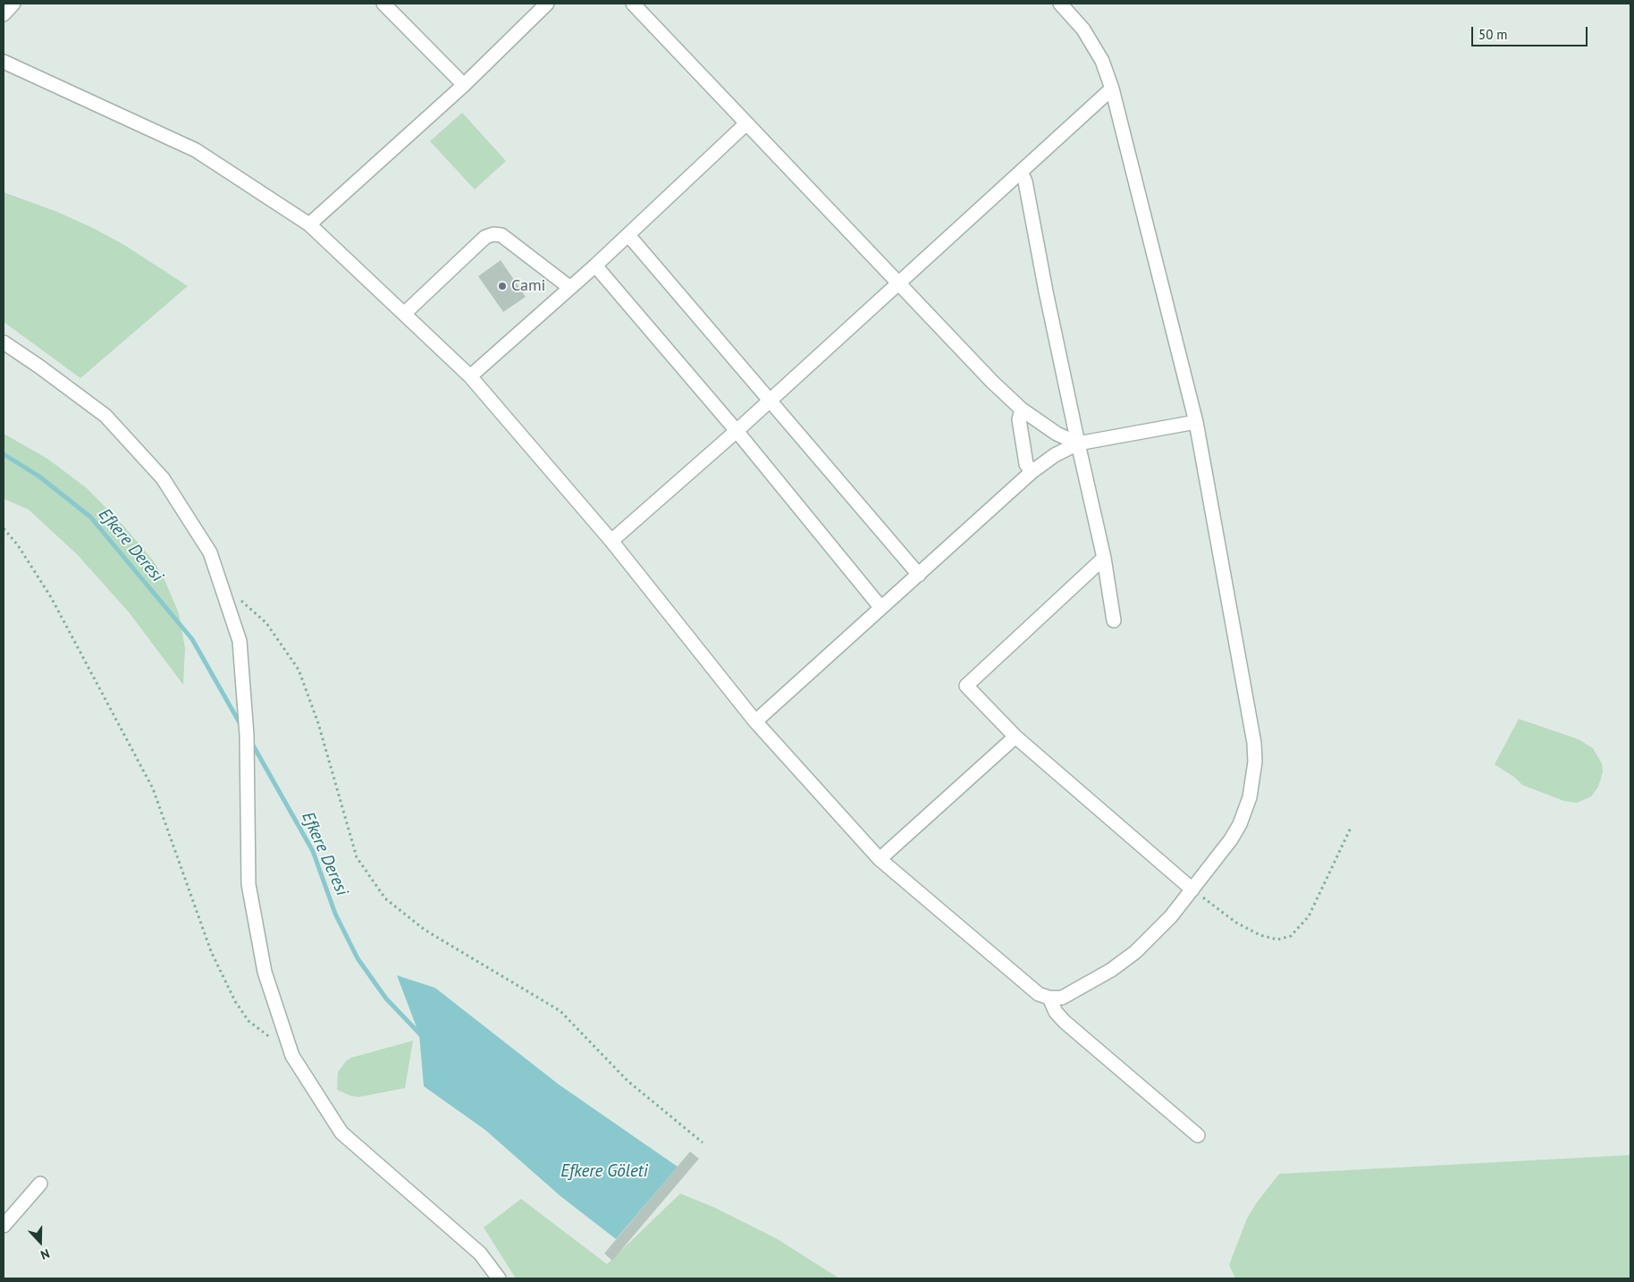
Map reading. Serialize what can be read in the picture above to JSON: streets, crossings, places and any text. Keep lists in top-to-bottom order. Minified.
{"water":["Efkere Deresi","Efkere Göleti"],"places":["Cami"],"scale_bar":"50 m","north":"bottom"}
